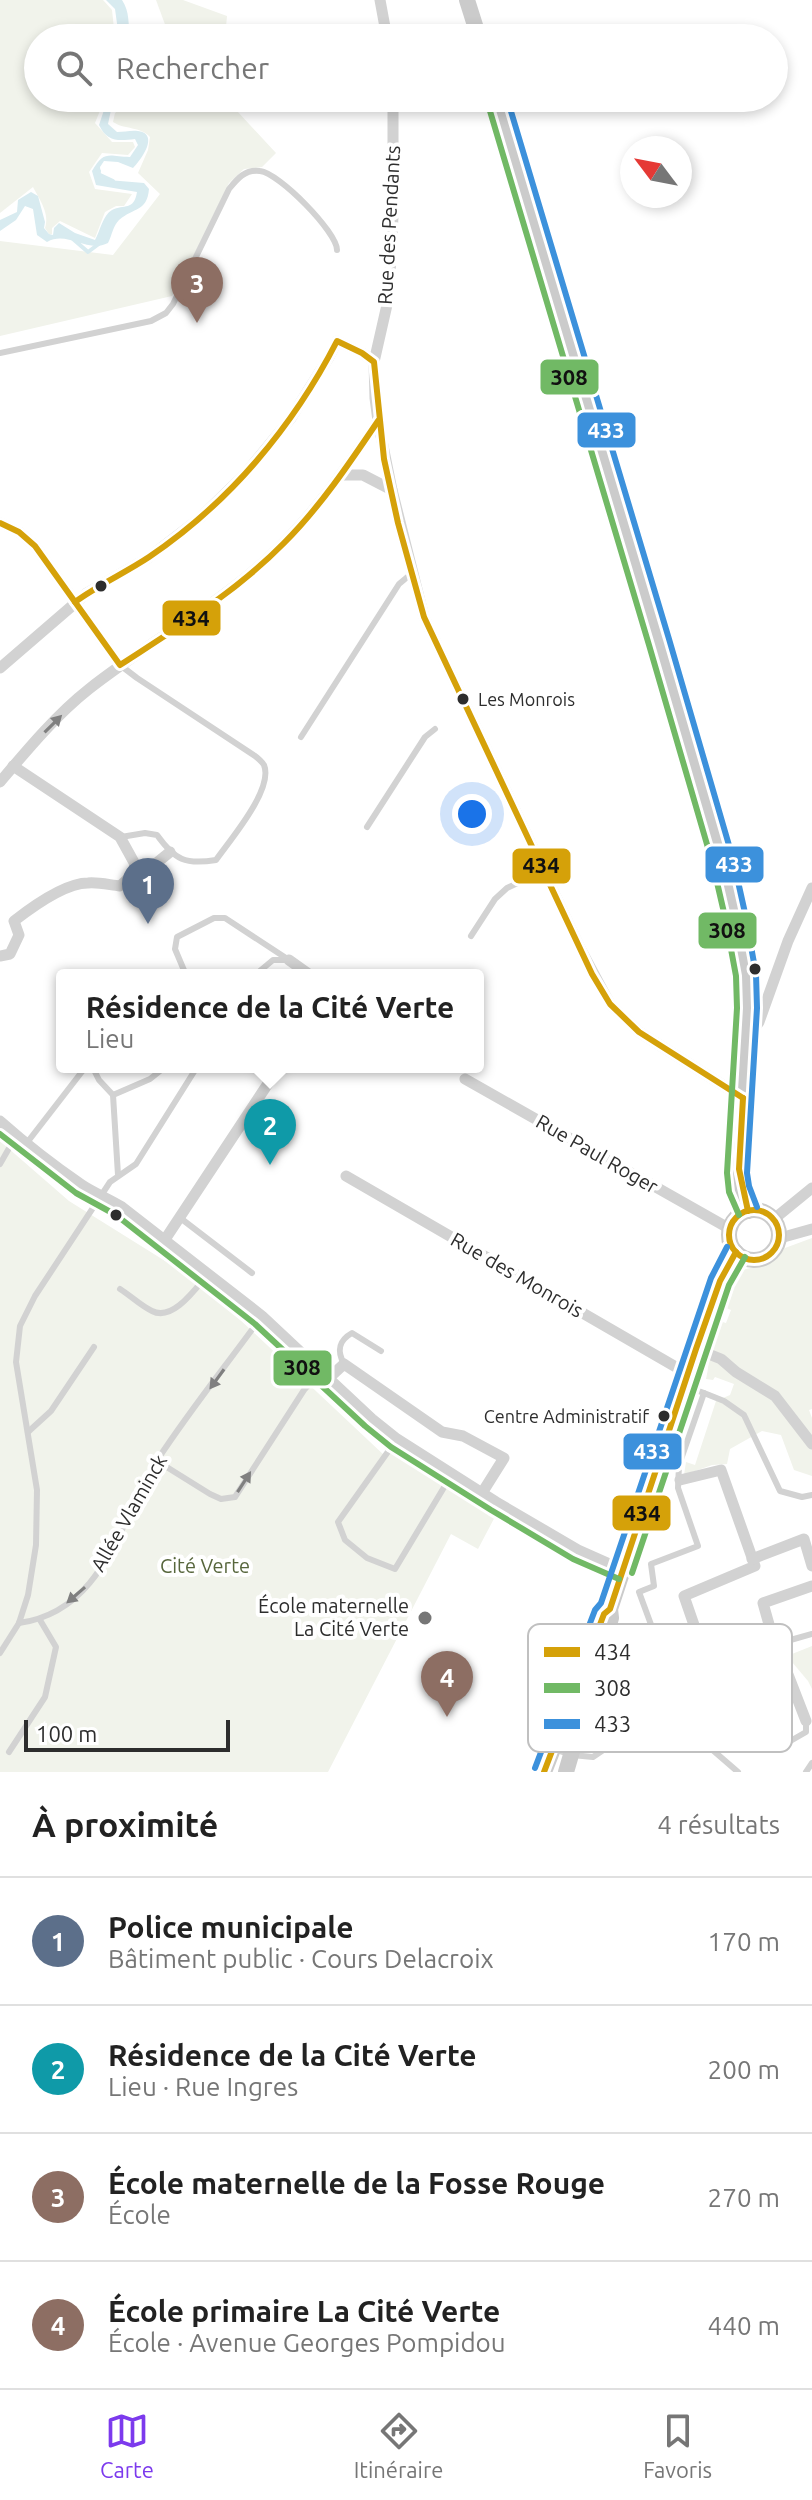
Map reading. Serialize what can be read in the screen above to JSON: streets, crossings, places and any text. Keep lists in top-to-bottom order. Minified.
{"streets":{"street":["Rue des Pendants","Rue Paul Roger","Rue des Monrois"],"lane":["Allée Vlaminck"]},"one_way":["Allée Vlaminck"],"parks":["Cité Verte"],"places":["Les Monrois","Centre Administratif","École maternelle La Cité Verte"],"lines":["transit line 308","transit line 433","transit line 434"],"legend":["434","308","433"],"scale_bar":"100 m","north":"top left","page":{"search":"Rechercher","pins":["3","1","2","4"],"popup":["Résidence de la Cité Verte","Lieu"],"scale":"100 m","heading":["À proximité","4 résultats"],"list":[{"mark":"1","name":"Police municipale","note":"Bâtiment public · Cours Delacroix","value":"170 m"},{"mark":"2","name":"Résidence de la Cité Verte","note":"Lieu · Rue Ingres","value":"200 m"},{"mark":"3","name":"École maternelle de la Fosse Rouge","note":"École","value":"270 m"},{"mark":"4","name":"École primaire La Cité Verte","note":"École · Avenue Georges Pompidou","value":"440 m"}],"nav":["Carte","Itinéraire","Favoris"]}}
